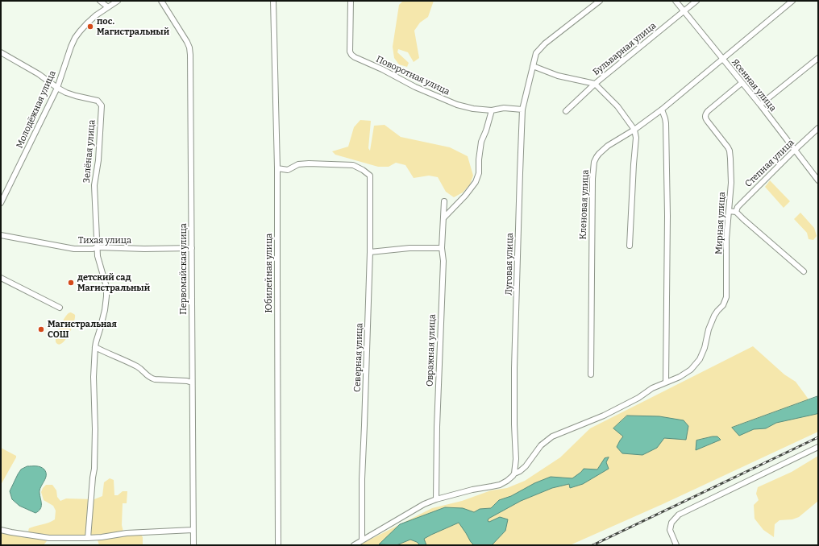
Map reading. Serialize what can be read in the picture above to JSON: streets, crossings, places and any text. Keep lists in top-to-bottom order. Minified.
{"streets":{"street":["Бульварная улица","Поворотная улица","Ясенная улица","Молодёжная улица","Зелёная улица","Степная улица","Кленовая улица","Мирная улица","Тихая улица","Луговая улица","Первомайская улица","Юбилейная улица","Овражная улица","Северная улица"]},"crossings":[["Бульварная улица","Ясенная улица"],["Поворотная улица","Луговая улица"],["Ясенная улица","Степная улица"],["Ясенная улица","Кленовая улица"],["Ясенная улица","Мирная улица"],["Молодёжная улица","Зелёная улица"],["Зелёная улица","Тихая улица"],["Тихая улица","Первомайская улица"],["Юбилейная улица","Северная улица"]],"places":["пос. Магистральный","детский сад Магистральный","Магистральная СОШ"]}
